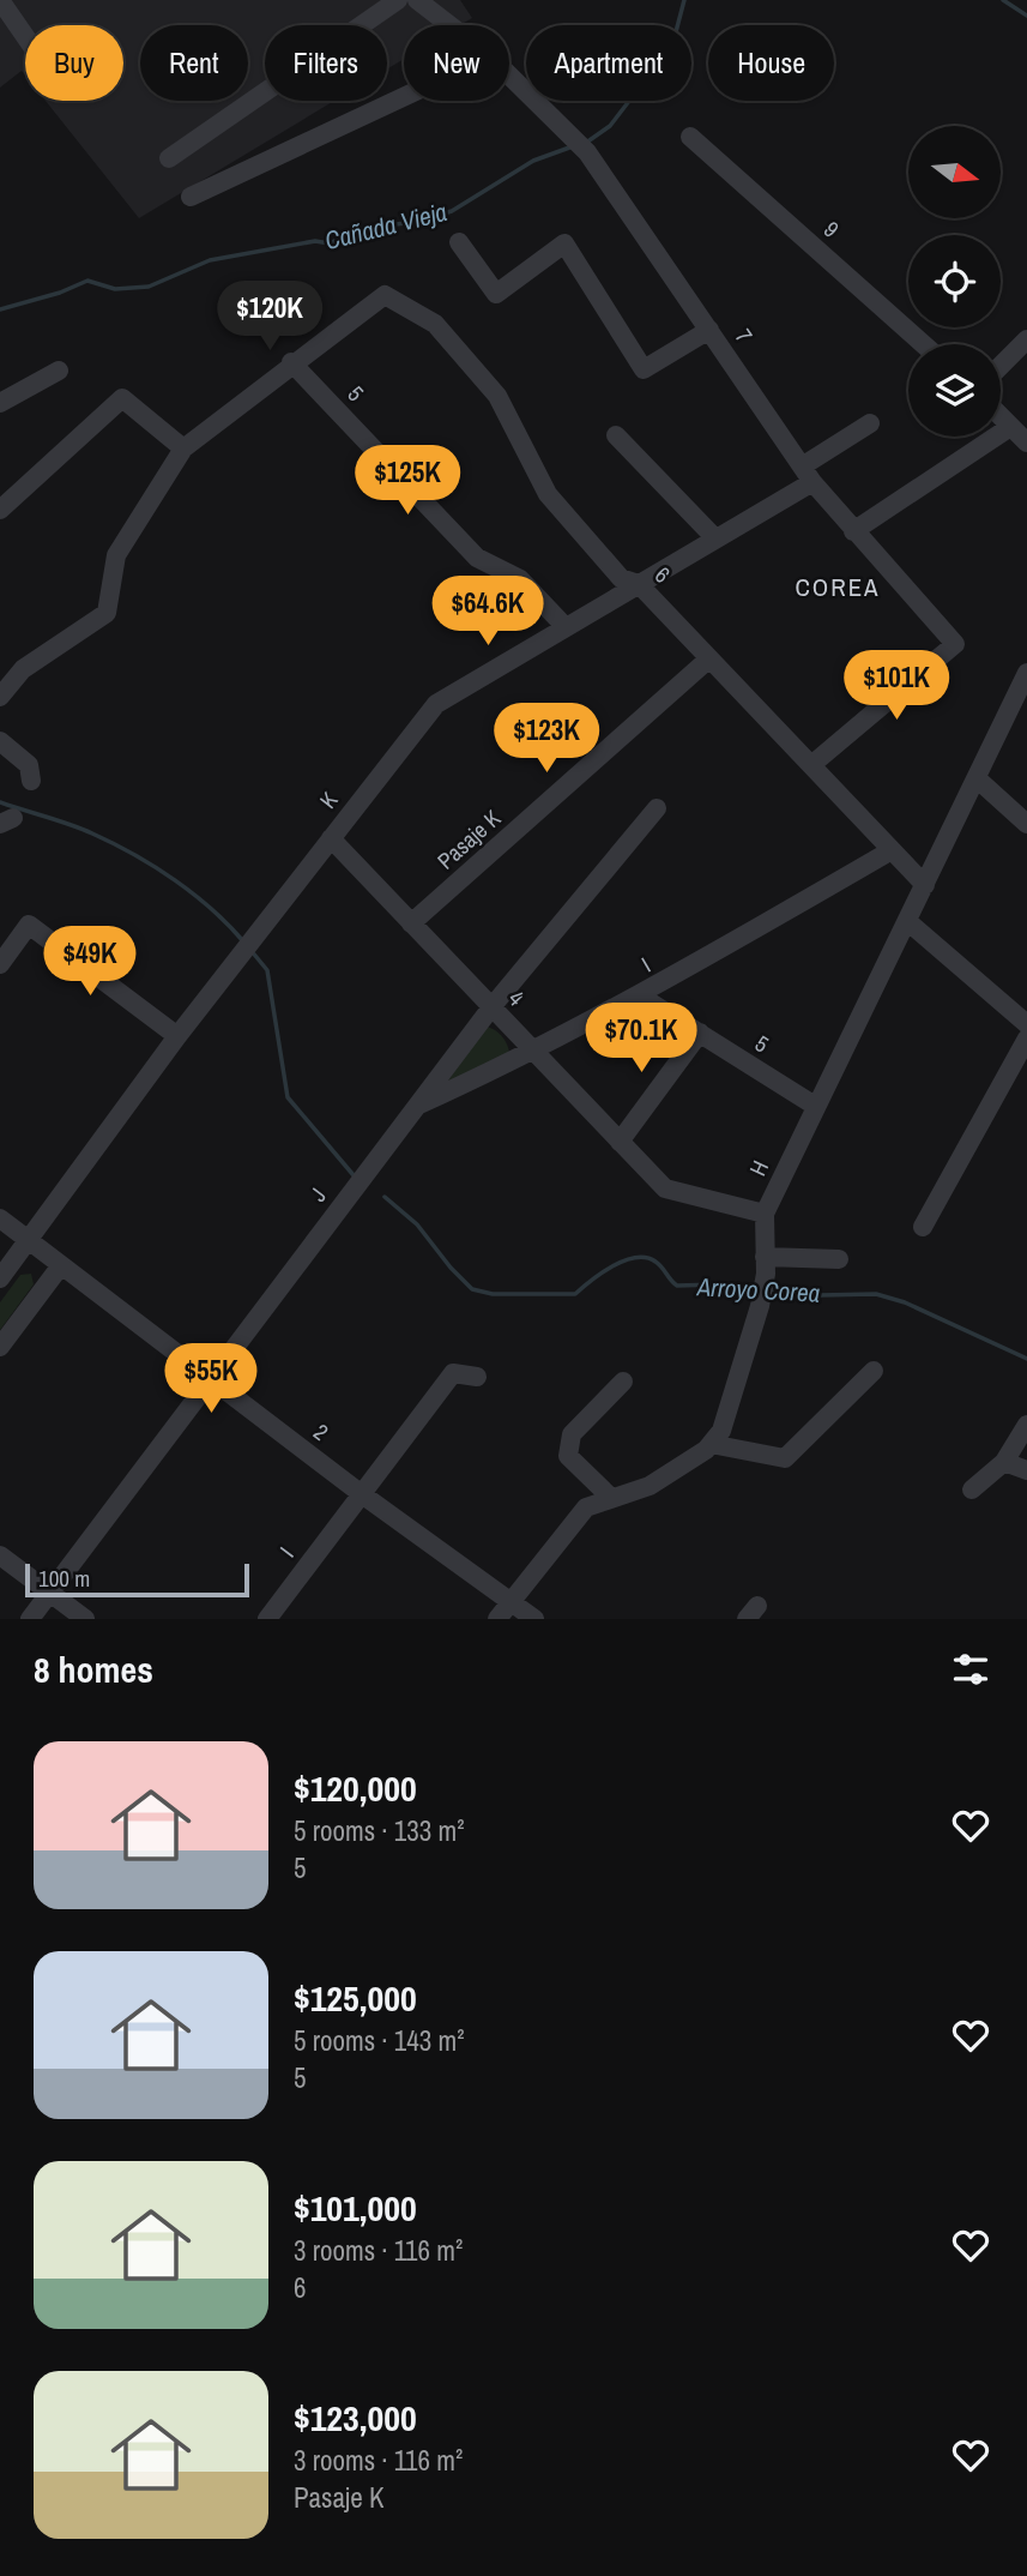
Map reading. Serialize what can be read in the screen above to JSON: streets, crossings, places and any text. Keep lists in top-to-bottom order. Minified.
{"streets":{"street":["9","7","5","6","K","Pasaje K","I","4","H","J","2"]},"crossings":[["7","6"],["7","K"],["5","6"],["5","K"],["5","I"],["5","H"],["6","K"],["6","Pasaje K"],["6","I"],["6","H"],["K","4"],["K","2"],["Pasaje K","4"],["I","4"],["I","J"],["I","2"],["4","H"],["4","J"],["H","2"],["J","2"]],"districts":["COREA"],"water":["Cañada Vieja","Arroyo Corea"],"scale_bar":"100 m","north":"right","page":{"chip":["Buy","Rent","Filters","New","Apartment","House"],"price":["$120K","$125K","$64.6K","$101K","$123K","$49K","$70.1K","$55K"],"scale":"100 m","heading":"8 homes","list":[{"name":"$120,000","note":"5 rooms · 133 m² · 5"},{"name":"$125,000","note":"5 rooms · 143 m² · 5"},{"name":"$101,000","note":"3 rooms · 116 m² · 6"},{"name":"$123,000","note":"3 rooms · 116 m² · Pasaje K"}]}}
